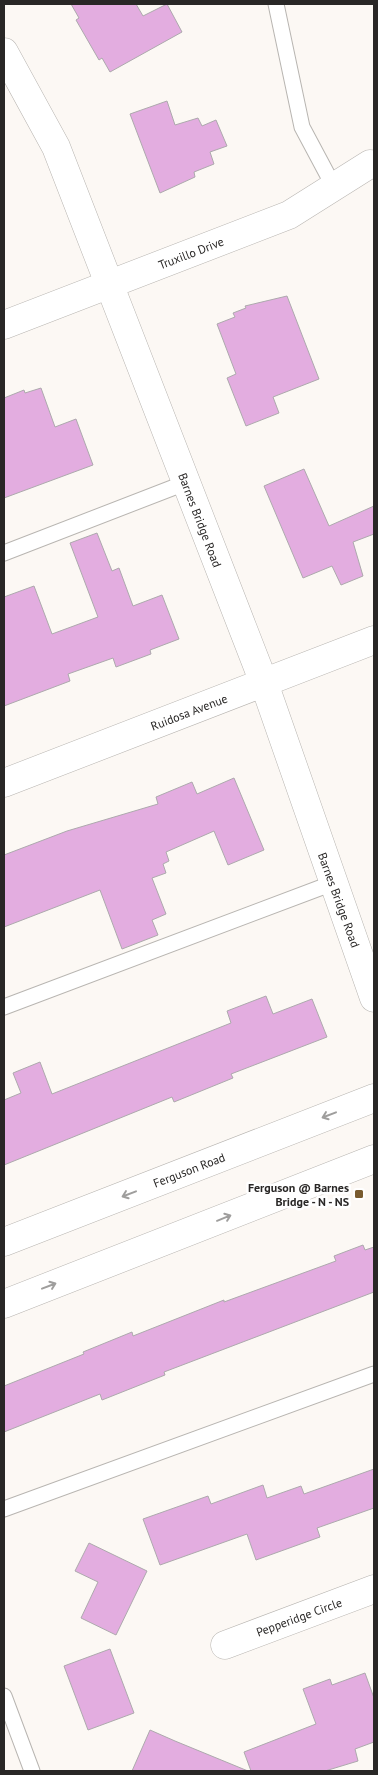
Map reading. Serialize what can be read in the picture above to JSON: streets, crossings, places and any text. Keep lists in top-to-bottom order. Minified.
{"streets":{"street":["Truxillo Drive","Barnes Bridge Road","Ruidosa Avenue","Ferguson Road","Pepperidge Circle"]},"crossings":[["Truxillo Drive","Barnes Bridge Road"],["Barnes Bridge Road","Ruidosa Avenue"]],"places":{"transit":["Ferguson @ Barnes Bridge - N - NS"]}}
